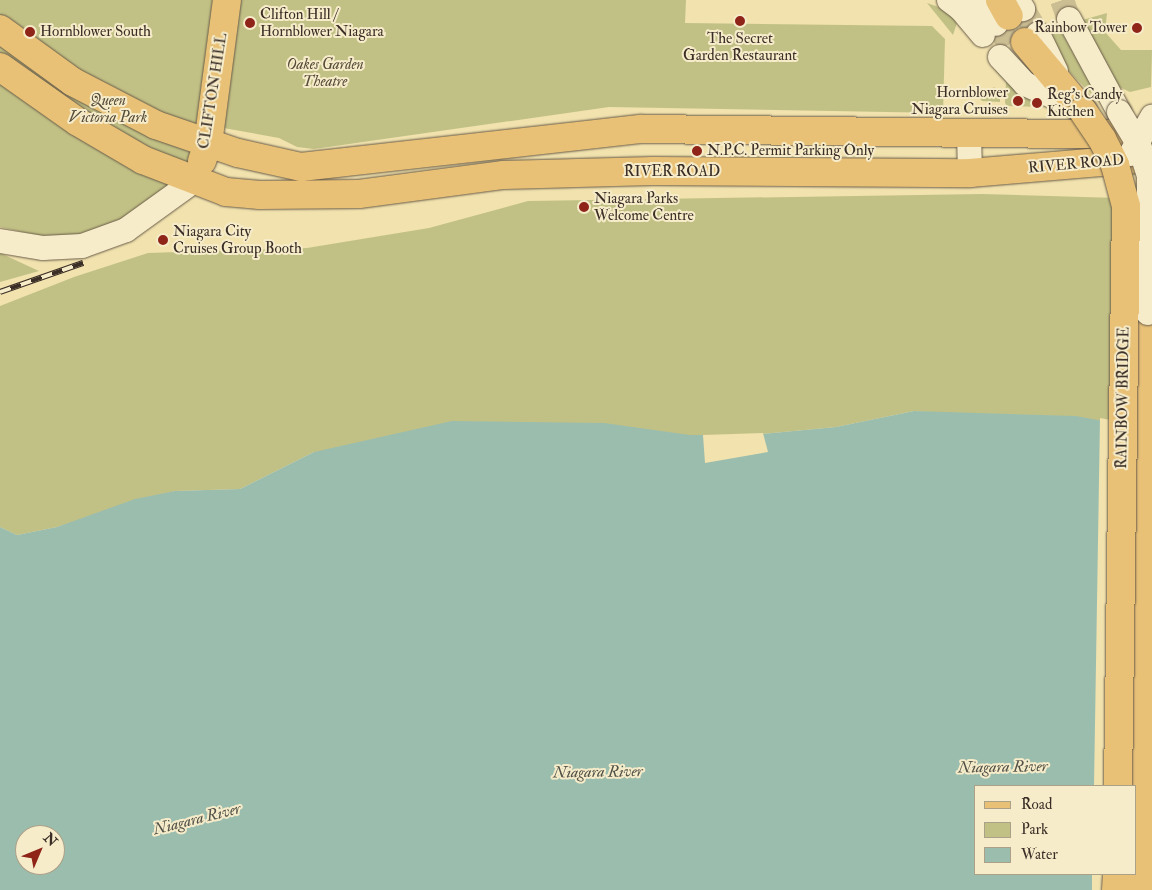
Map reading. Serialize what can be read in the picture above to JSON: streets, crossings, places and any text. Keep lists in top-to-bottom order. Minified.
{"streets":{"main road":["CLIFTON HILL","RIVER ROAD","RAINBOW BRIDGE"]},"crossings":[["CLIFTON HILL","RIVER ROAD"]],"water":["Niagara River"],"parks":["Oakes Garden Theatre","Queen Victoria Park"],"places":["The Secret Garden Restaurant","Clifton Hill / Hornblower Niagara","Rainbow Tower","Hornblower South","Hornblower Niagara Cruises","Reg’s Candy Kitchen","N.P.C. Permit Parking Only","Niagara Parks Welcome Centre","Niagara City Cruises Group Booth"],"legend":["Road","Park","Water"],"north":"top right"}
